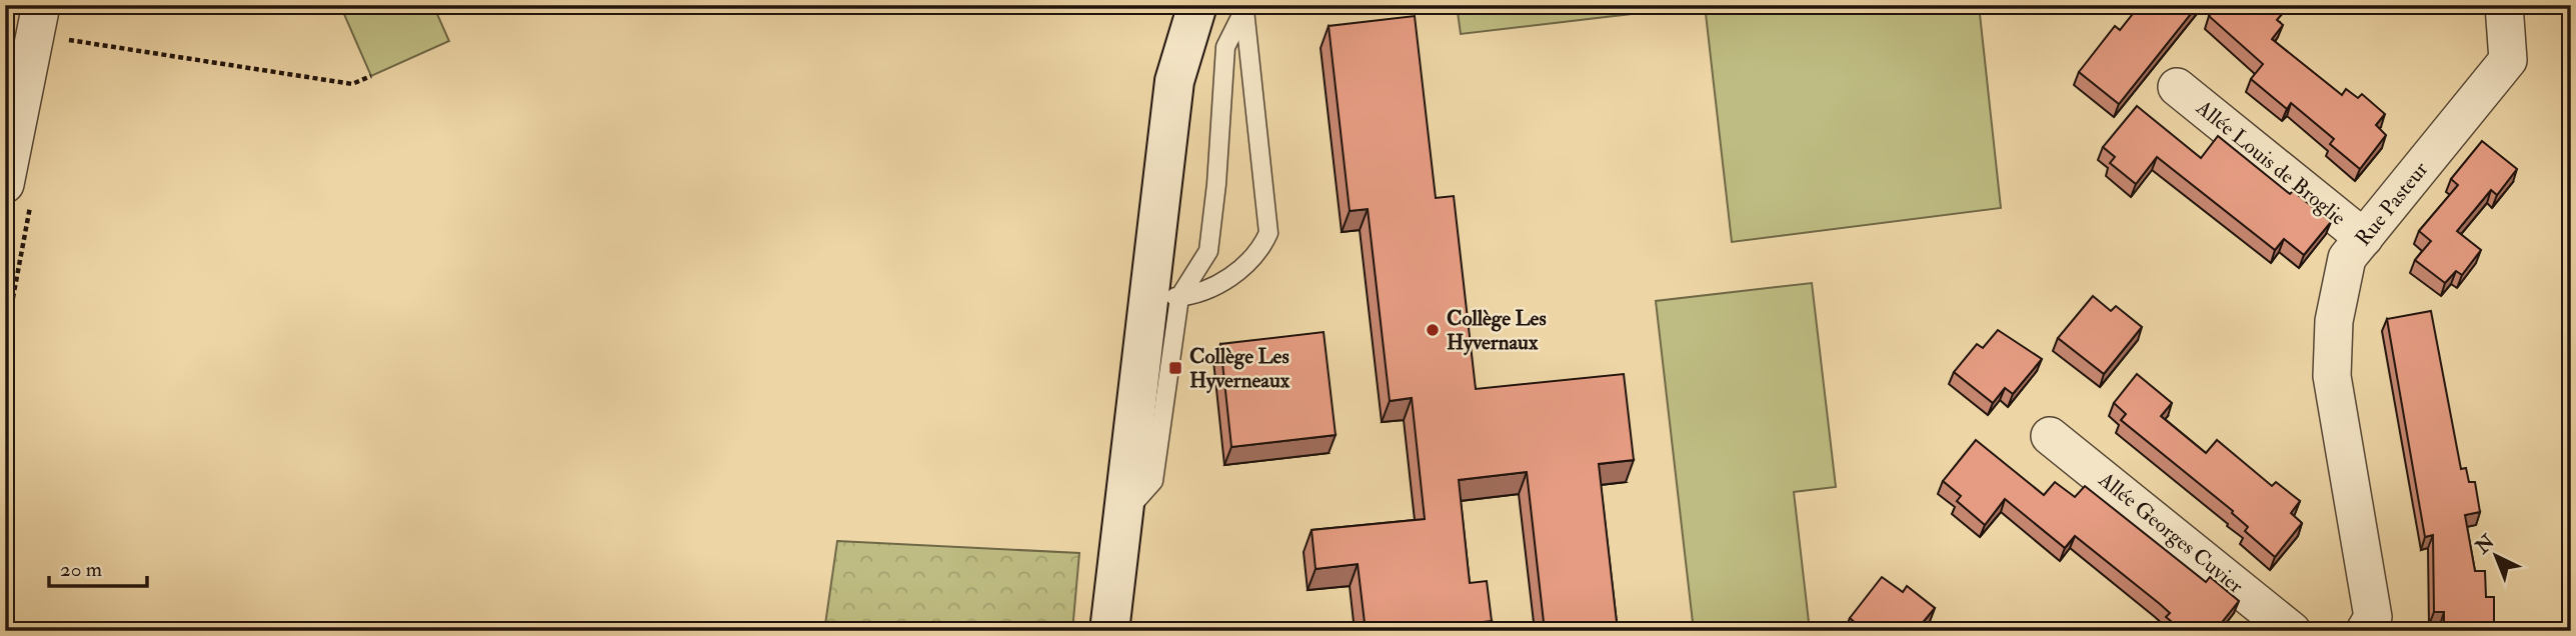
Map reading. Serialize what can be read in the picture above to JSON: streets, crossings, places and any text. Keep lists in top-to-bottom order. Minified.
{"streets":{"street":["Allée Louis de Broglie","Rue Pasteur","Allée Georges Cuvier"]},"crossings":[["Allée Louis de Broglie","Rue Pasteur"]],"places":{"other":["Collège Les Hyvernaux"],"transit":["Collège Les Hyverneaux"]},"scale_bar":"20 m","north":"top left"}
